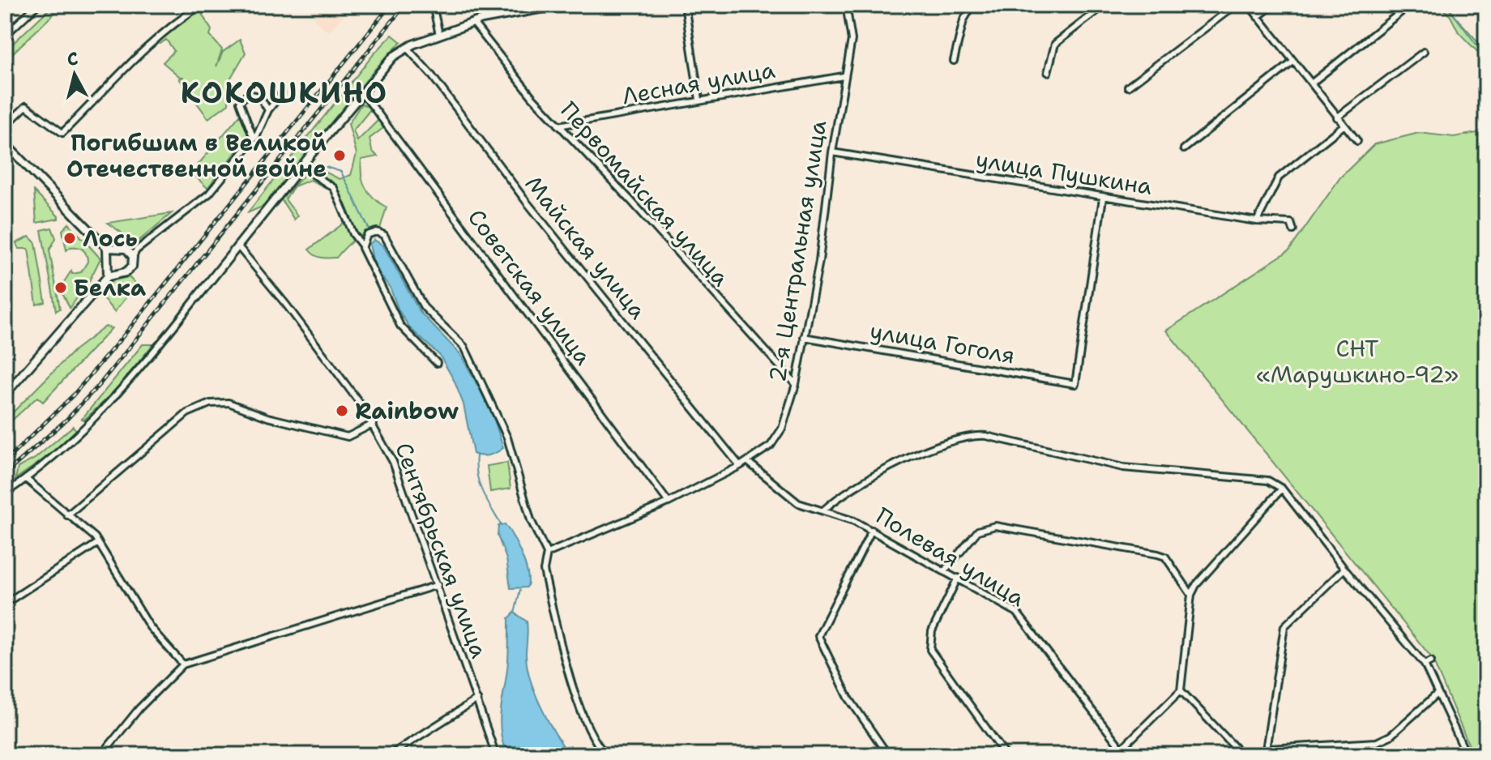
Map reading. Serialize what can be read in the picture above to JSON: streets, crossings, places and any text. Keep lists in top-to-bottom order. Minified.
{"streets":{"street":["Лесная улица","улица Пушкина","Первомайская улица","Майская улица","2-я Центральная улица","Советская улица","улица Гоголя","Сентябрьская улица","Полевая улица"]},"crossings":[["Лесная улица","Первомайская улица"],["Лесная улица","2-я Центральная улица"],["улица Пушкина","2-я Центральная улица"],["улица Пушкина","улица Гоголя"],["Первомайская улица","2-я Центральная улица"],["Майская улица","2-я Центральная улица"],["2-я Центральная улица","Советская улица"],["2-я Центральная улица","улица Гоголя"],["2-я Центральная улица","Полевая улица"]],"districts":["КОКОШКИНО"],"parks":["СНТ «Марушкино-92»"],"places":["Погибшим в Великой Отечественной войне","Лось","Белка","Rainbow"],"north":"top"}
